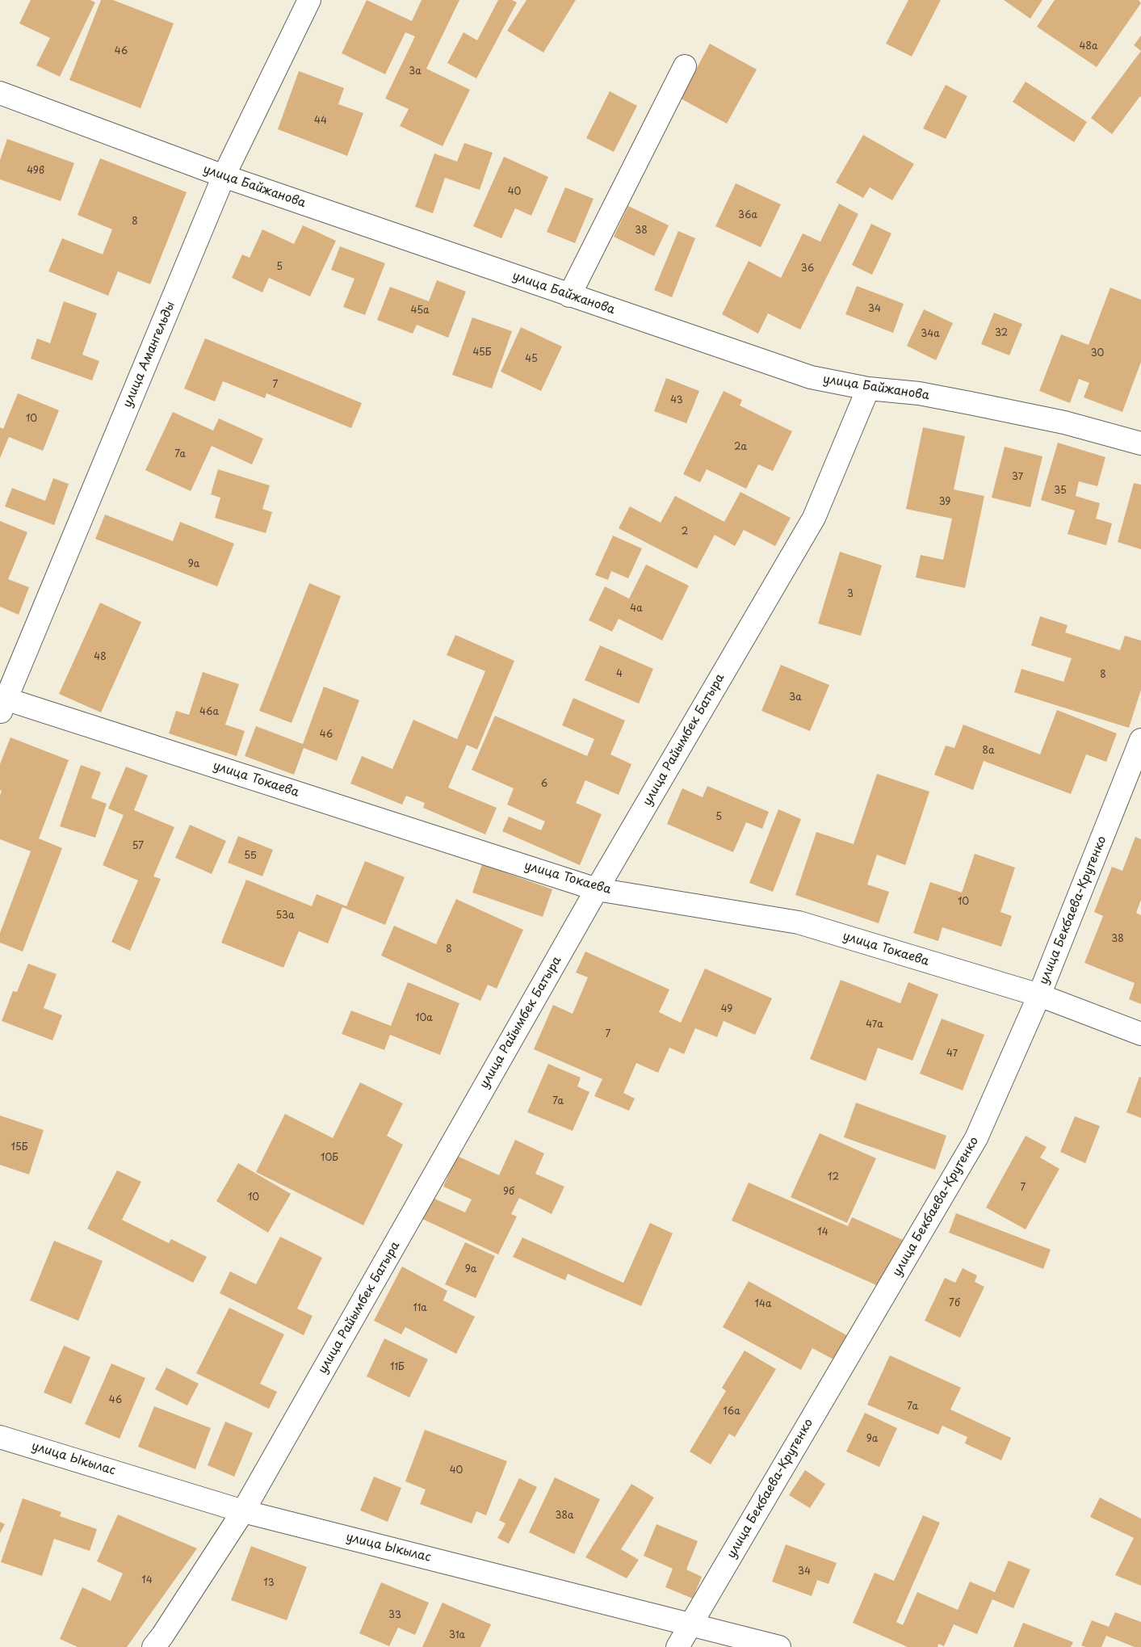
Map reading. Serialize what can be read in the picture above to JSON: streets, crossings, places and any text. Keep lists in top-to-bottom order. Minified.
{"streets":{"street":["улица Байжанова","улица Амангельды","улица Райымбек Батыра","улица Токаева","улица Бекбаева-Крутенко","улица Ыкылас"]},"crossings":[["улица Байжанова","улица Амангельды"],["улица Байжанова","улица Райымбек Батыра"],["улица Амангельды","улица Токаева"],["улица Райымбек Батыра","улица Токаева"],["улица Райымбек Батыра","улица Ыкылас"],["улица Токаева","улица Бекбаева-Крутенко"],["улица Бекбаева-Крутенко","улица Ыкылас"]],"house_numbers":["48а","46","3а","44","49в","40","36а","8","38","5","36","34","45а","32","34а","45Б","30","45","7","43","10","2а","7а","37","35","39","2","9а","3","4а","48","4","8","3а","46а","46","8а","6","5","57","55","10","53а","38","8","49","10а","47а","7","47","7а","15Б","10Б","12","7","9б","10","14","9а","7б","14а","11а","11Б","46","7а","16а","9а","40","38а","34","14","13","33","31а"]}
